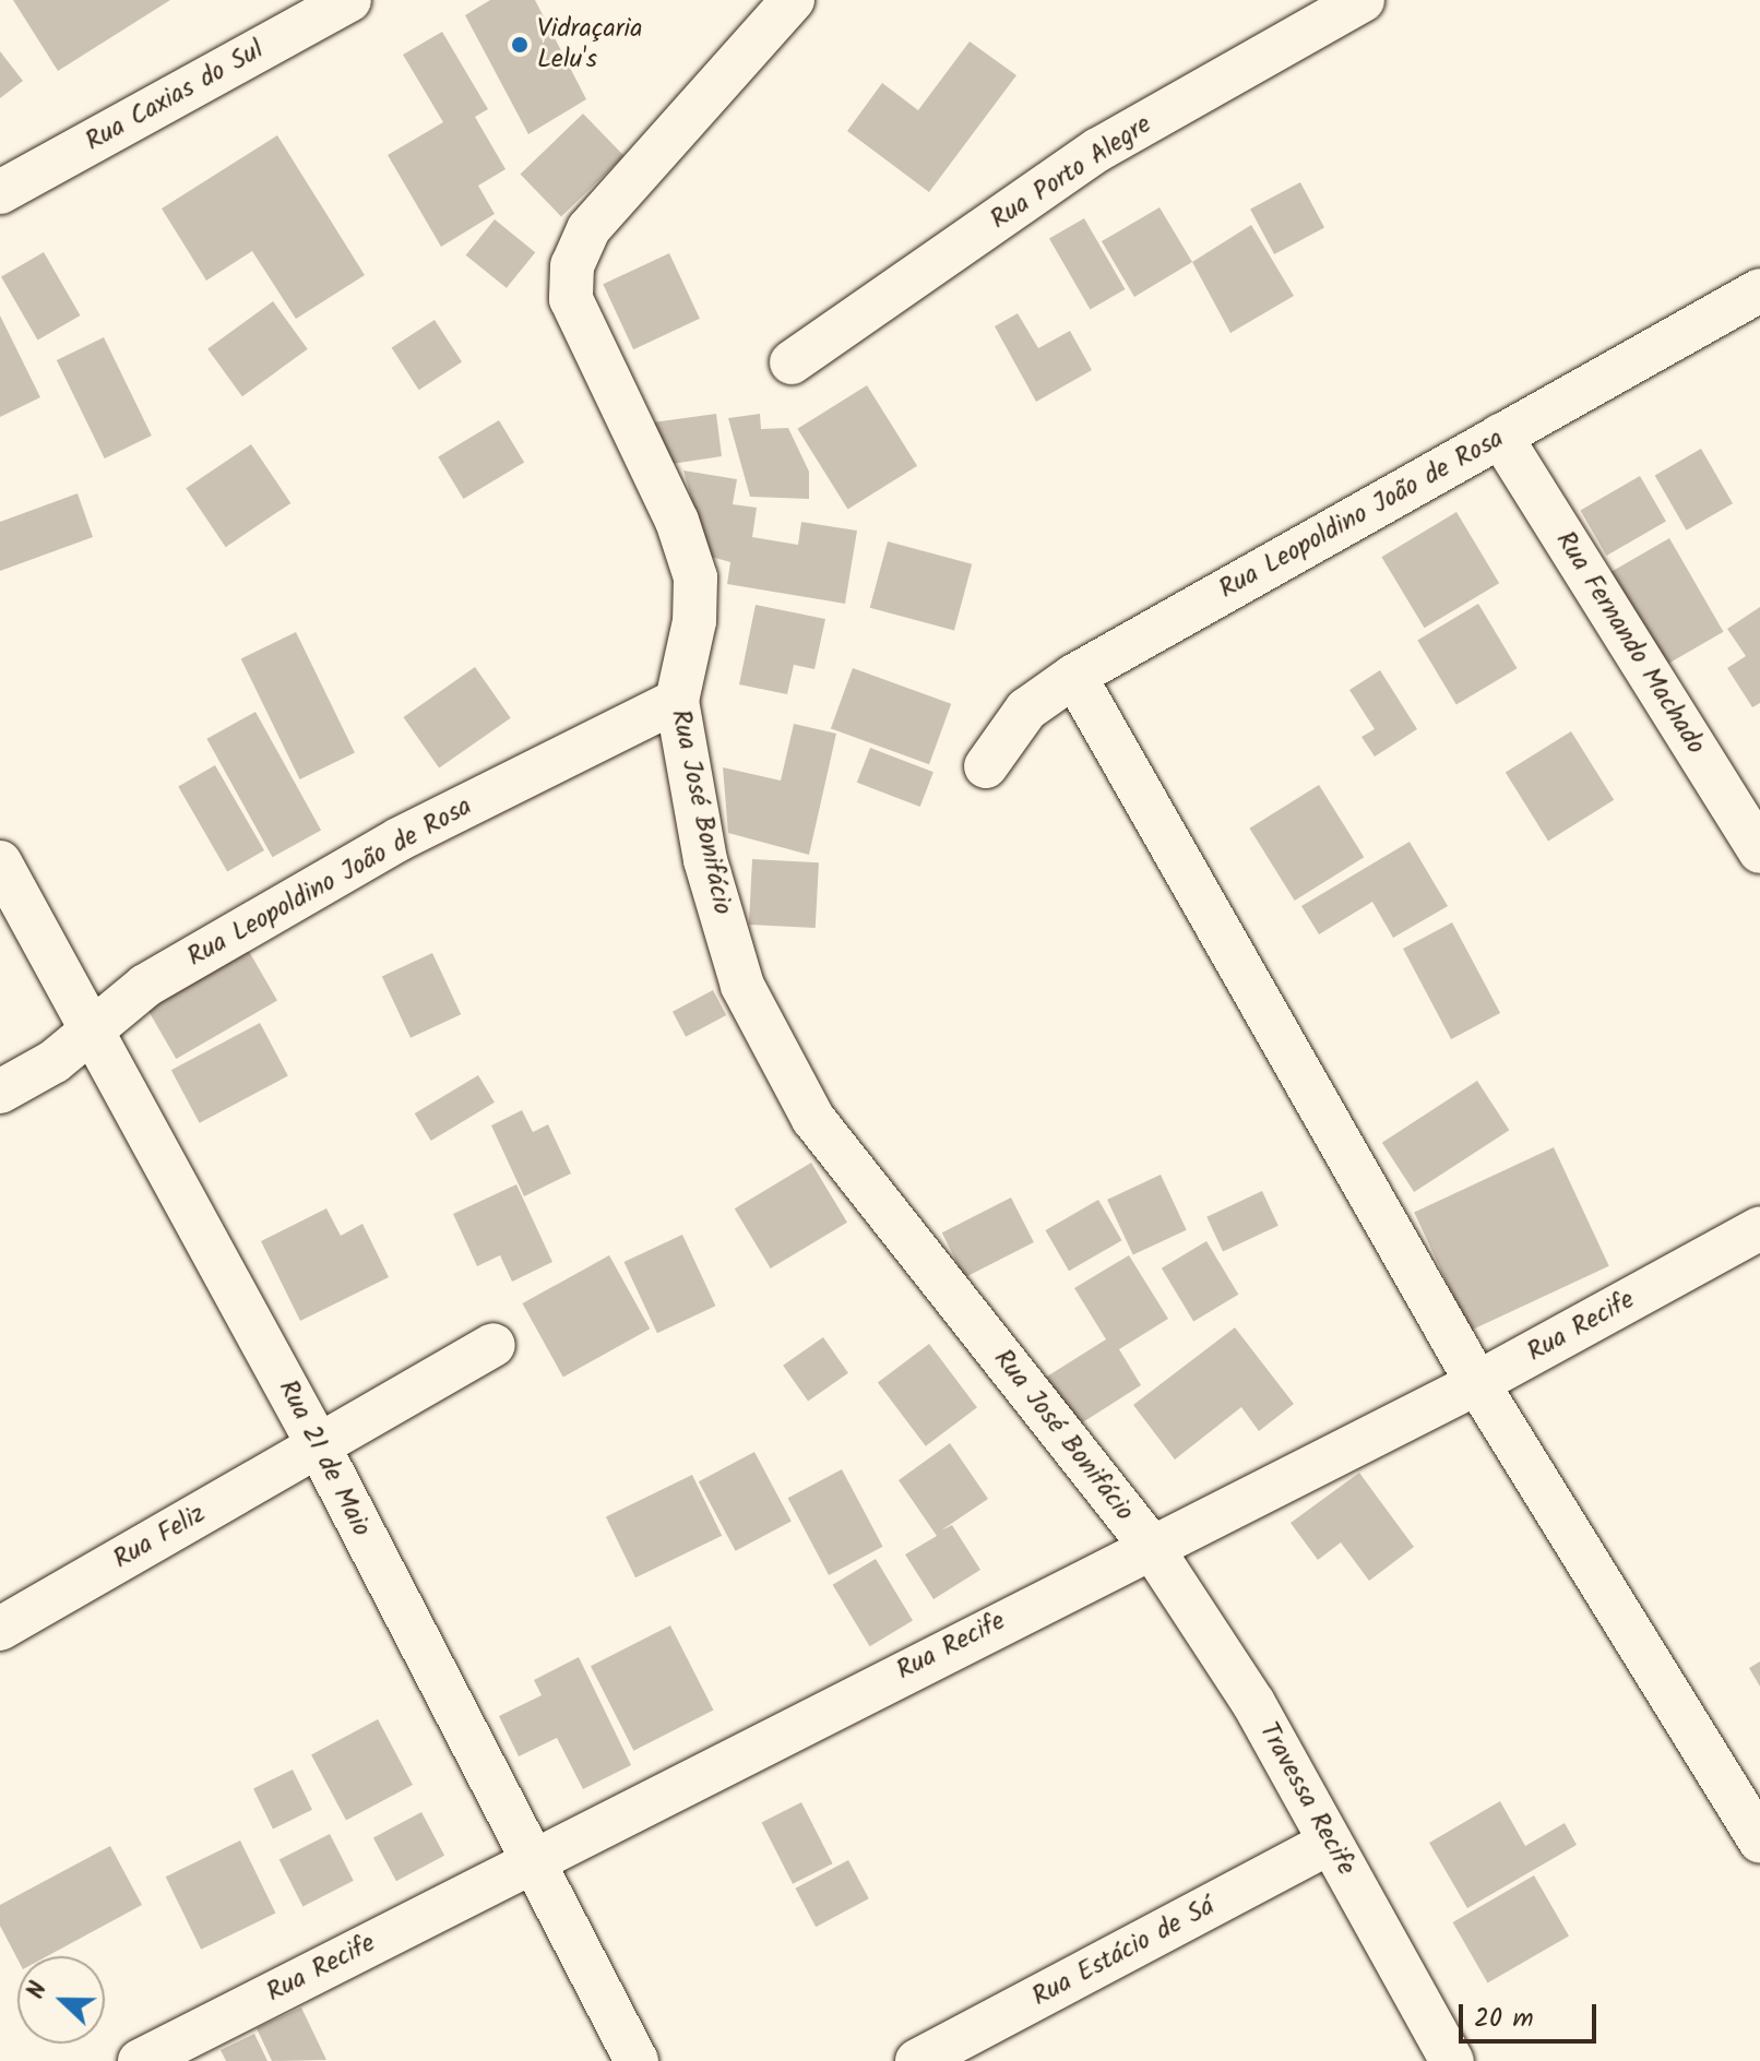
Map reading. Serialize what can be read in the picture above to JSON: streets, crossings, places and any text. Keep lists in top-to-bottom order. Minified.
{"streets":{"street":["Rua Caxias do Sul","Rua Porto Alegre","Rua Leopoldino João de Rosa","Rua Fernando Machado","Rua José Bonifácio","Rua Recife","Rua 21 de Maio","Rua Feliz","Travessa Recife","Rua Estácio de Sá"]},"crossings":[["Rua Leopoldino João de Rosa","Rua Fernando Machado"],["Rua Leopoldino João de Rosa","Rua José Bonifácio"],["Rua Leopoldino João de Rosa","Rua 21 de Maio"],["Rua José Bonifácio","Rua Recife"],["Rua José Bonifácio","Travessa Recife"],["Rua Recife","Rua 21 de Maio"],["Rua Recife","Travessa Recife"],["Rua 21 de Maio","Rua Feliz"],["Travessa Recife","Rua Estácio de Sá"]],"places":["Vidraçaria Lelu's"],"scale_bar":"20 m","north":"left"}
